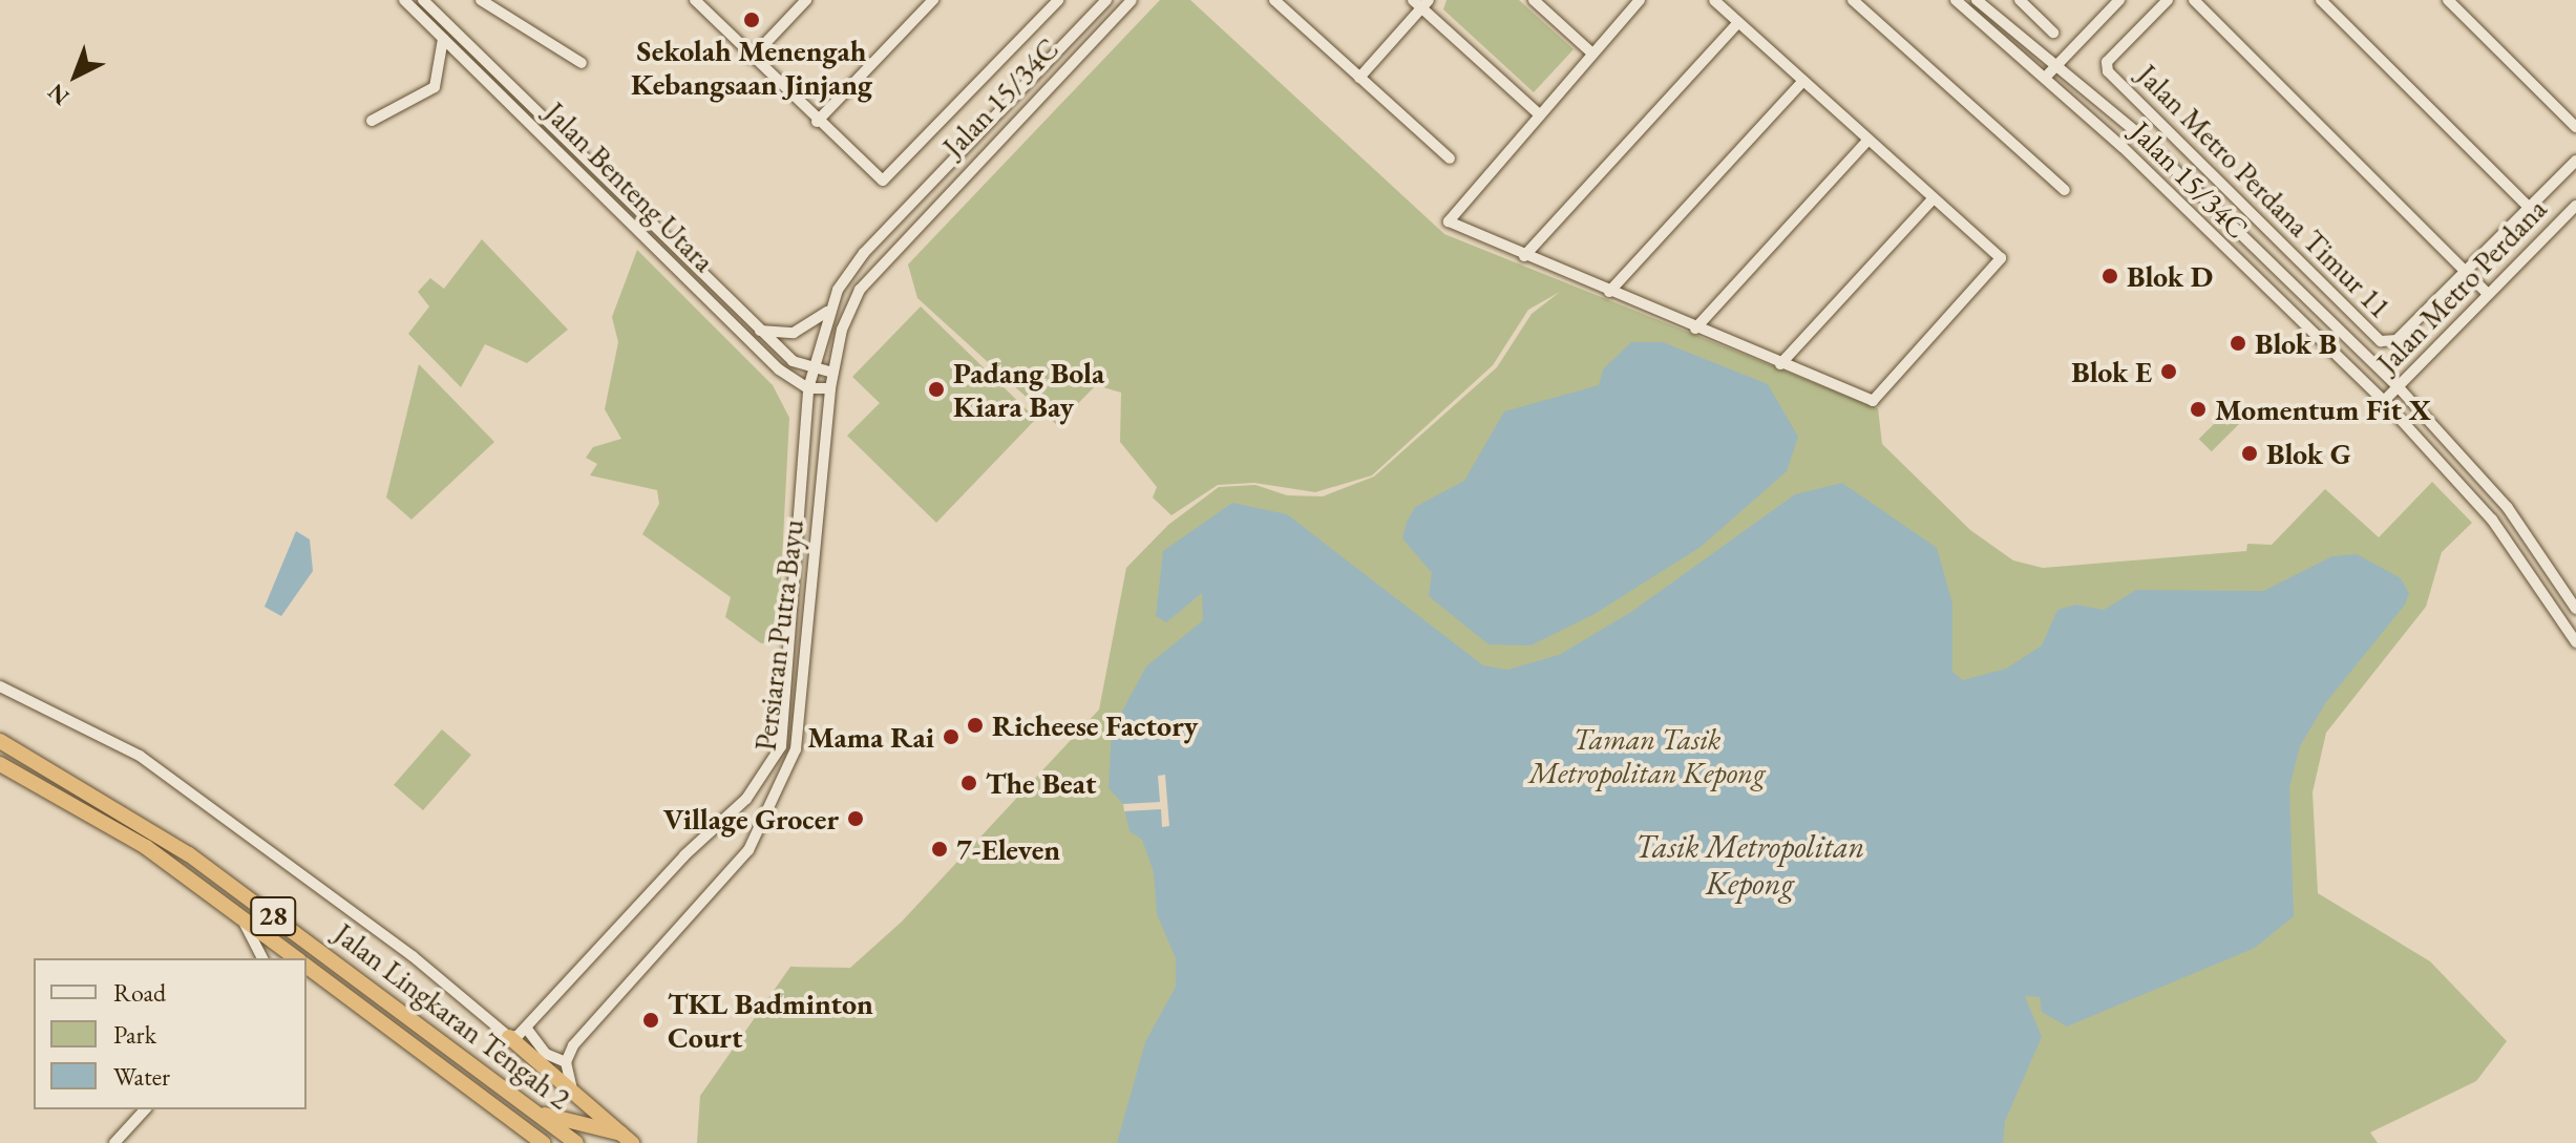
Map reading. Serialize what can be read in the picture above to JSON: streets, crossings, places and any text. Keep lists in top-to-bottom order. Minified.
{"streets":{"highway":["28","Jalan Lingkaran Tengah 2"],"street":["Jalan 15/34C","Jalan Benteng Utara","Jalan Metro Perdana Timur 11","Jalan Metro Perdana","Persiaran Putra Bayu"]},"crossings":[["Jalan 15/34C","Jalan Metro Perdana"],["Jalan 15/34C","Persiaran Putra Bayu"],["Jalan Benteng Utara","Persiaran Putra Bayu"]],"water":["Tasik Metropolitan Kepong"],"parks":["Taman Tasik Metropolitan Kepong"],"places":["Sekolah Menengah Kebangsaan Jinjang","Blok D","Blok B","Blok E","Padang Bola Kiara Bay","Momentum Fit X","Blok G","Richeese Factory","Mama Rai","The Beat","Village Grocer","7-Eleven","TKL Badminton Court"],"legend":["Road","Park","Water"],"north":"bottom left"}
